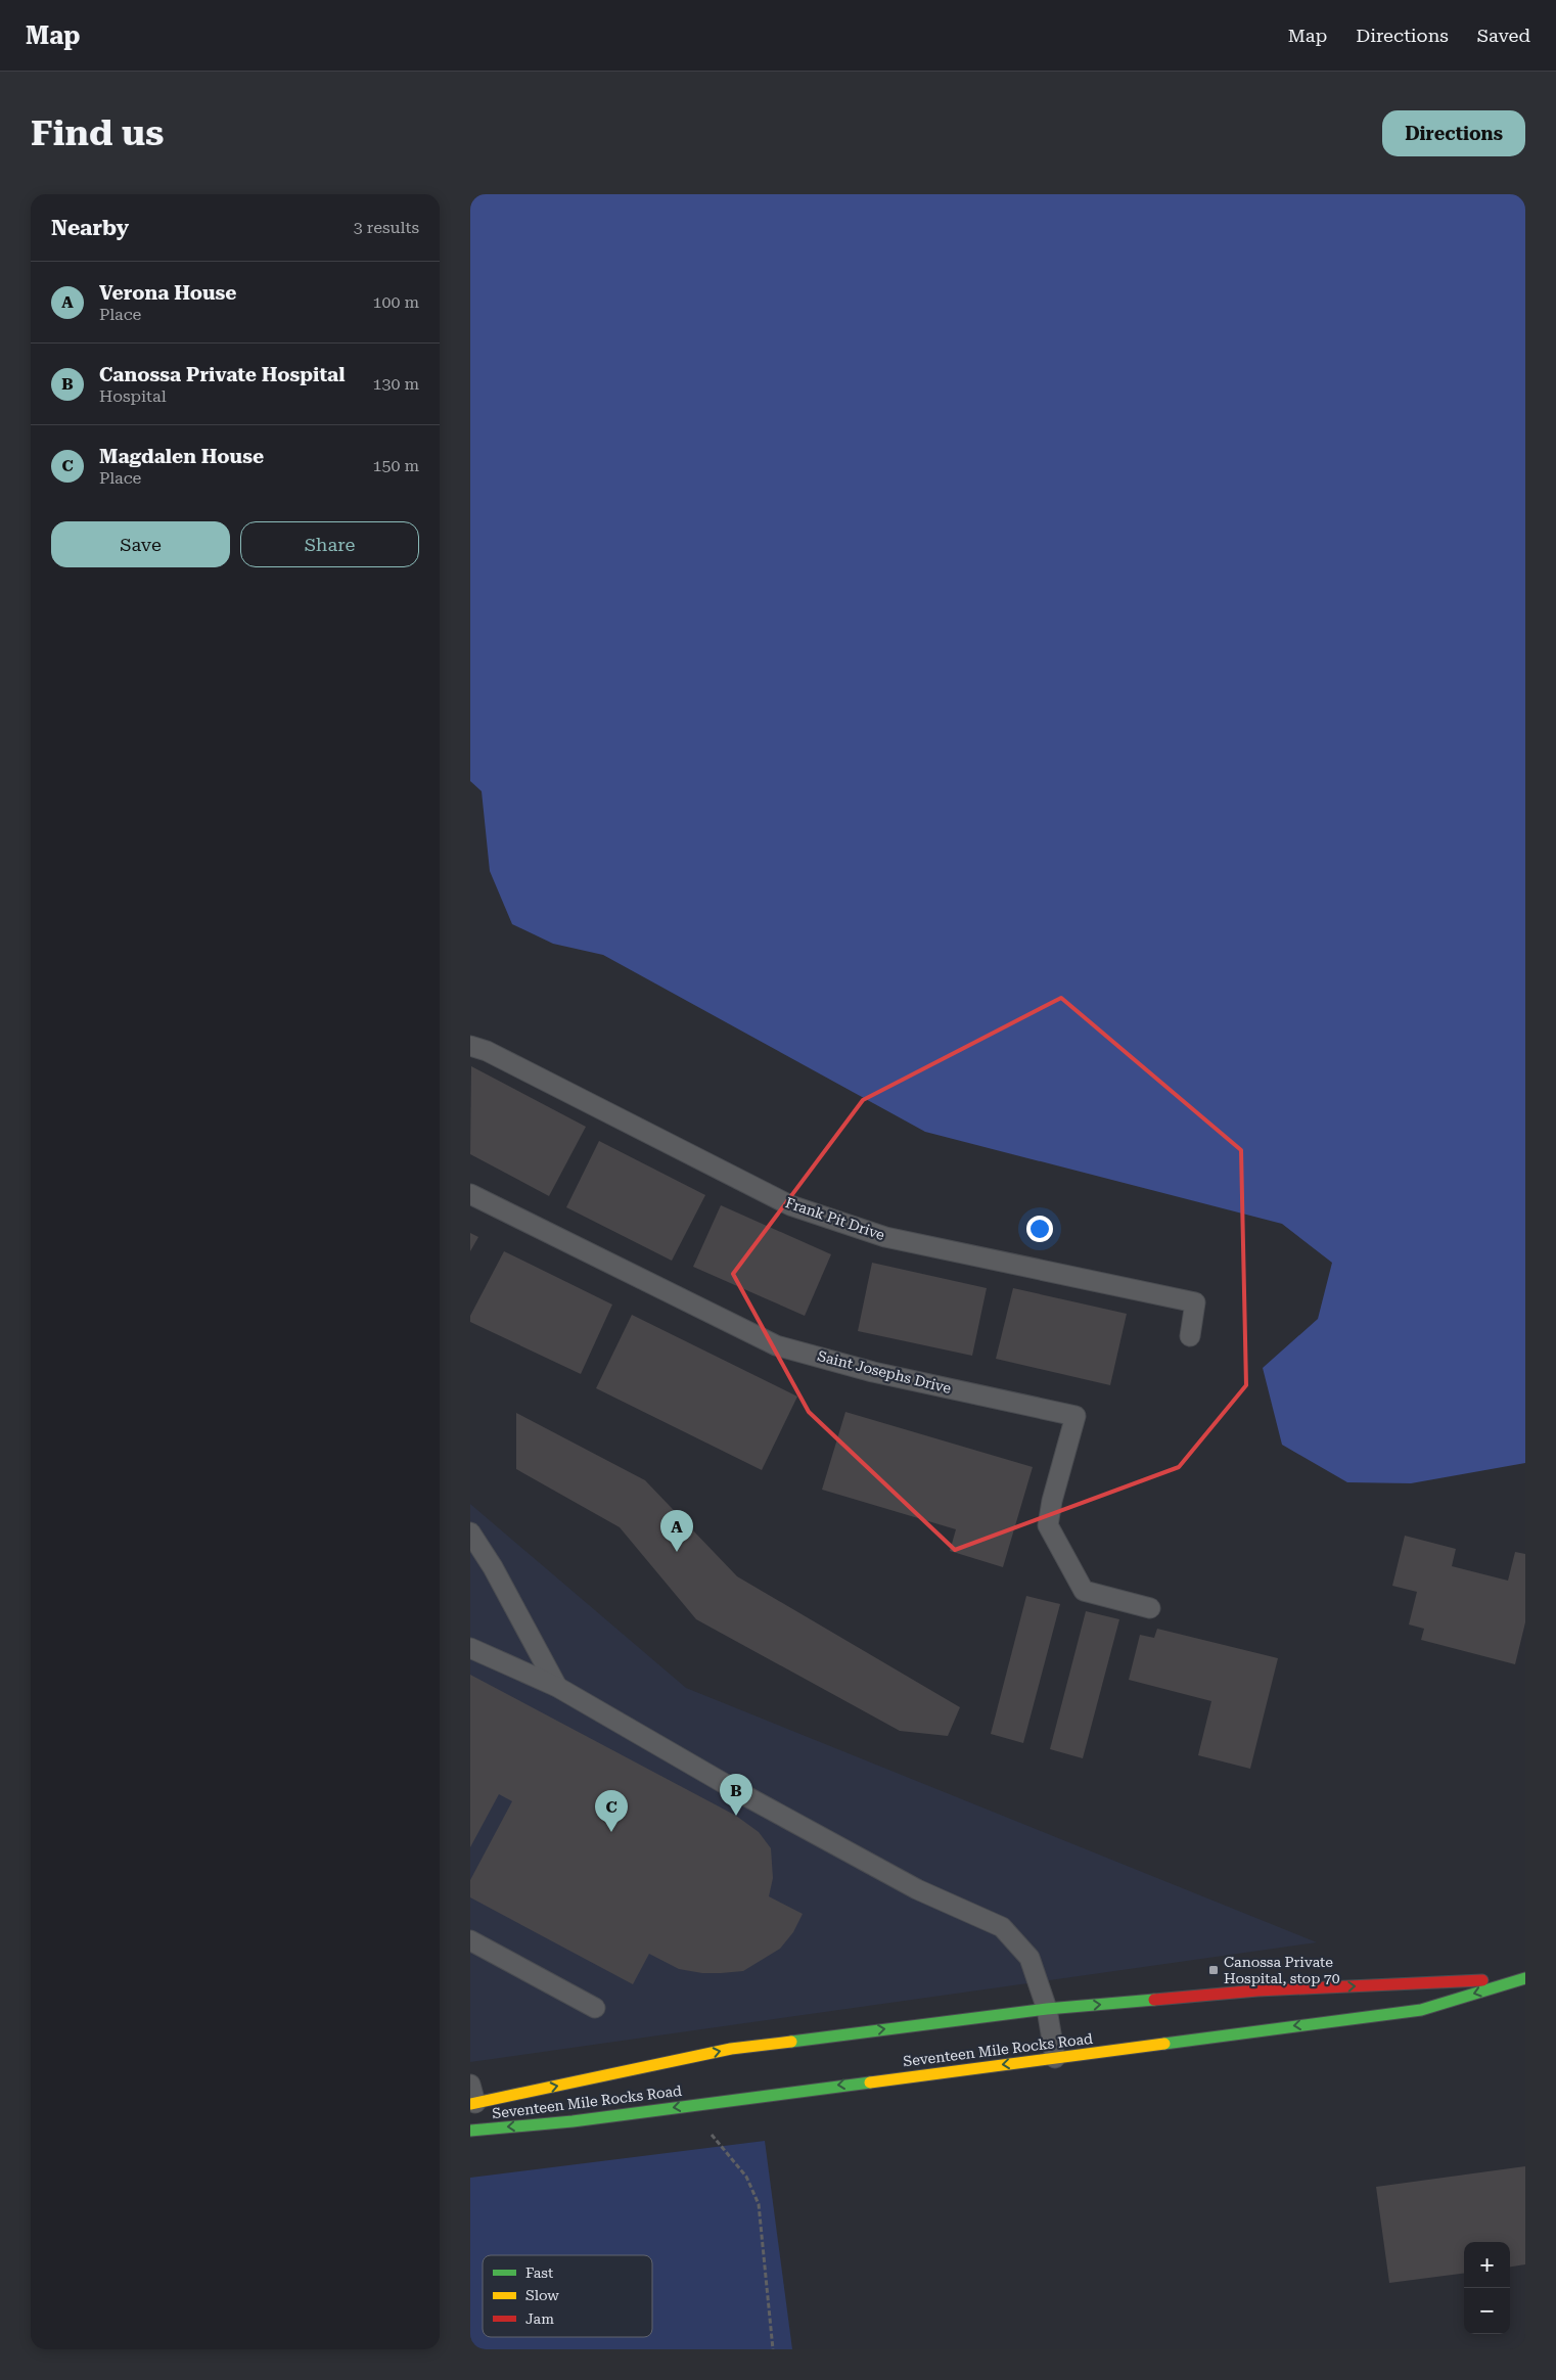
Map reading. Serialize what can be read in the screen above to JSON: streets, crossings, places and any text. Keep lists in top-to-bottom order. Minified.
{"streets":{"main road":["Seventeen Mile Rocks Road"],"lane":["Frank Pit Drive","Saint Josephs Drive"]},"places":{"transit":["Canossa Private Hospital, stop 70"]},"legend":["Fast","Slow","Jam"],"page":{"header":"Map","nav":["Map","Directions","Saved"],"buttons":["Directions",["Save","Share"]],"title":"Find us","heading":["Nearby","3 results"],"list":[{"mark":"A","name":"Verona House","note":"Place","value":"100 m"},{"mark":"B","name":"Canossa Private Hospital","note":"Hospital","value":"130 m"},{"mark":"C","name":"Magdalen House","note":"Place","value":"150 m"}],"pins":["A","B","C"],"map_buttons":["+","−"]}}
